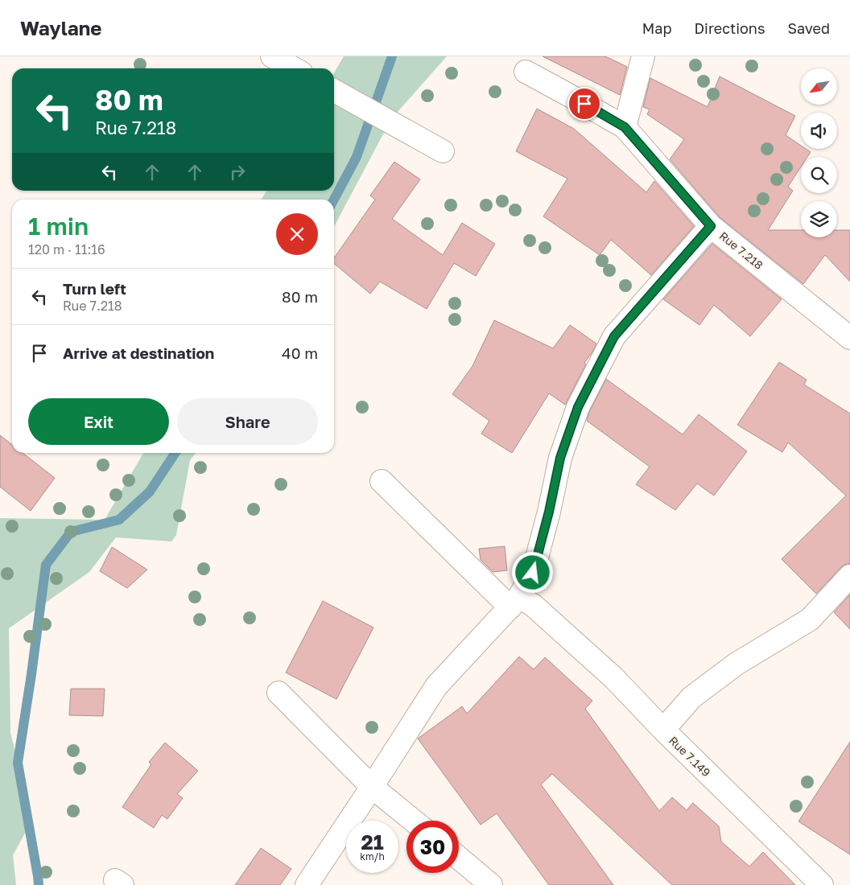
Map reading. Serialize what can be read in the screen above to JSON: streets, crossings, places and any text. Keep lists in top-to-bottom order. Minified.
{"streets":{"street":["Rue 7.218","Rue 7.149"]},"north":"bottom left","page":{"header":"Waylane","nav":["Map","Directions","Saved"],"turn":["80 m","Rue 7.218"],"heading":["1 min","120 m · 11:16"],"list":[{"name":"Turn left","note":"Rue 7.218","value":"80 m"},{"name":"Arrive at destination","value":"40 m"}],"buttons":["Exit","Share"],"speed":"21 km/h","limit":"30"}}
